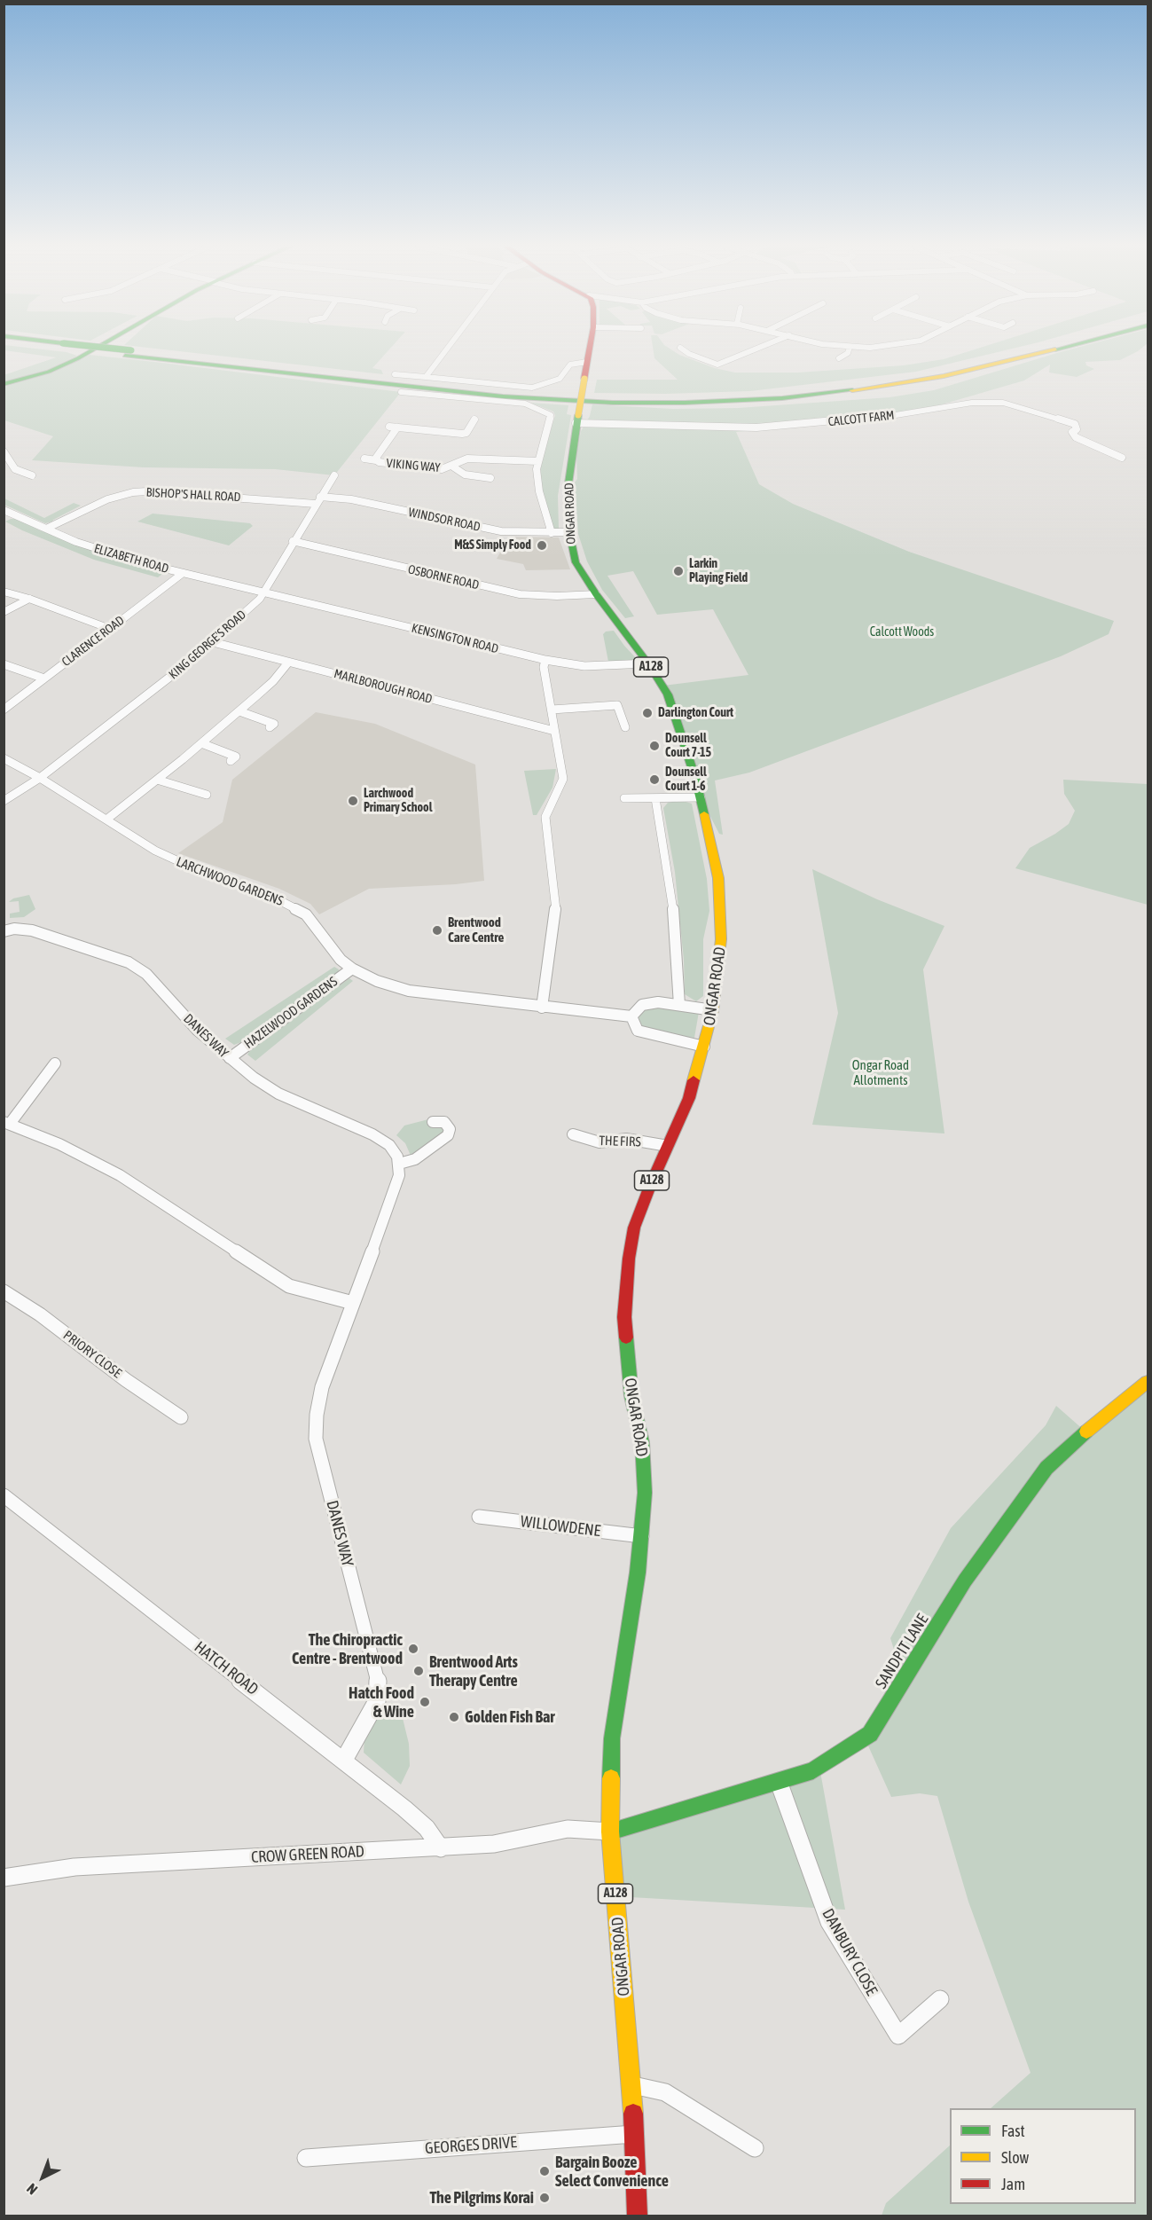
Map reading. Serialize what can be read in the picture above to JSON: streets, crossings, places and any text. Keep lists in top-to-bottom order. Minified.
{"streets":{"main road":["ONGAR ROAD","A128","SANDPIT LANE"],"street":["CALCOTT FARM","VIKING WAY","BISHOP'S HALL ROAD","WINDSOR ROAD","ELIZABETH ROAD","OSBORNE ROAD","KENSINGTON ROAD","CLARENCE ROAD","KING GEORGE'S ROAD","MARLBOROUGH ROAD","LARCHWOOD GARDENS","HAZELWOOD GARDENS","DANES WAY","THE FIRS","PRIORY CLOSE","WILLOWDENE","HATCH ROAD","CROW GREEN ROAD","DANBURY CLOSE","GEORGES DRIVE"]},"crossings":[["CALCOTT FARM","ONGAR ROAD"],["VIKING WAY","ONGAR ROAD"],["BISHOP'S HALL ROAD","WINDSOR ROAD"],["BISHOP'S HALL ROAD","ELIZABETH ROAD"],["BISHOP'S HALL ROAD","KING GEORGE'S ROAD"],["ONGAR ROAD","WINDSOR ROAD"],["ONGAR ROAD","OSBORNE ROAD"],["ONGAR ROAD","KENSINGTON ROAD"],["ONGAR ROAD","THE FIRS"],["ONGAR ROAD","WILLOWDENE"],["ONGAR ROAD","SANDPIT LANE"],["ONGAR ROAD","CROW GREEN ROAD"],["ONGAR ROAD","GEORGES DRIVE"],["WINDSOR ROAD","KING GEORGE'S ROAD"],["ELIZABETH ROAD","KENSINGTON ROAD"],["ELIZABETH ROAD","CLARENCE ROAD"],["ELIZABETH ROAD","KING GEORGE'S ROAD"],["OSBORNE ROAD","KING GEORGE'S ROAD"],["KENSINGTON ROAD","KING GEORGE'S ROAD"],["KING GEORGE'S ROAD","MARLBOROUGH ROAD"],["KING GEORGE'S ROAD","LARCHWOOD GARDENS"],["LARCHWOOD GARDENS","HAZELWOOD GARDENS"],["HAZELWOOD GARDENS","DANES WAY"],["DANES WAY","HATCH ROAD"],["SANDPIT LANE","CROW GREEN ROAD"],["SANDPIT LANE","DANBURY CLOSE"],["HATCH ROAD","CROW GREEN ROAD"]],"parks":["Calcott Woods","Ongar Road Allotments"],"places":["M&S Simply Food","Larkin Playing Field","Darlington Court","Dounsell Court 7-15","Dounsell Court 1-6","Larchwood Primary School","Brentwood Care Centre","The Chiropractic Centre - Brentwood","Brentwood Arts Therapy Centre","Hatch Food & Wine","Golden Fish Bar","Bargain Booze Select Convenience","The Pilgrims Korai"],"legend":["Fast","Slow","Jam"],"north":"bottom left"}
